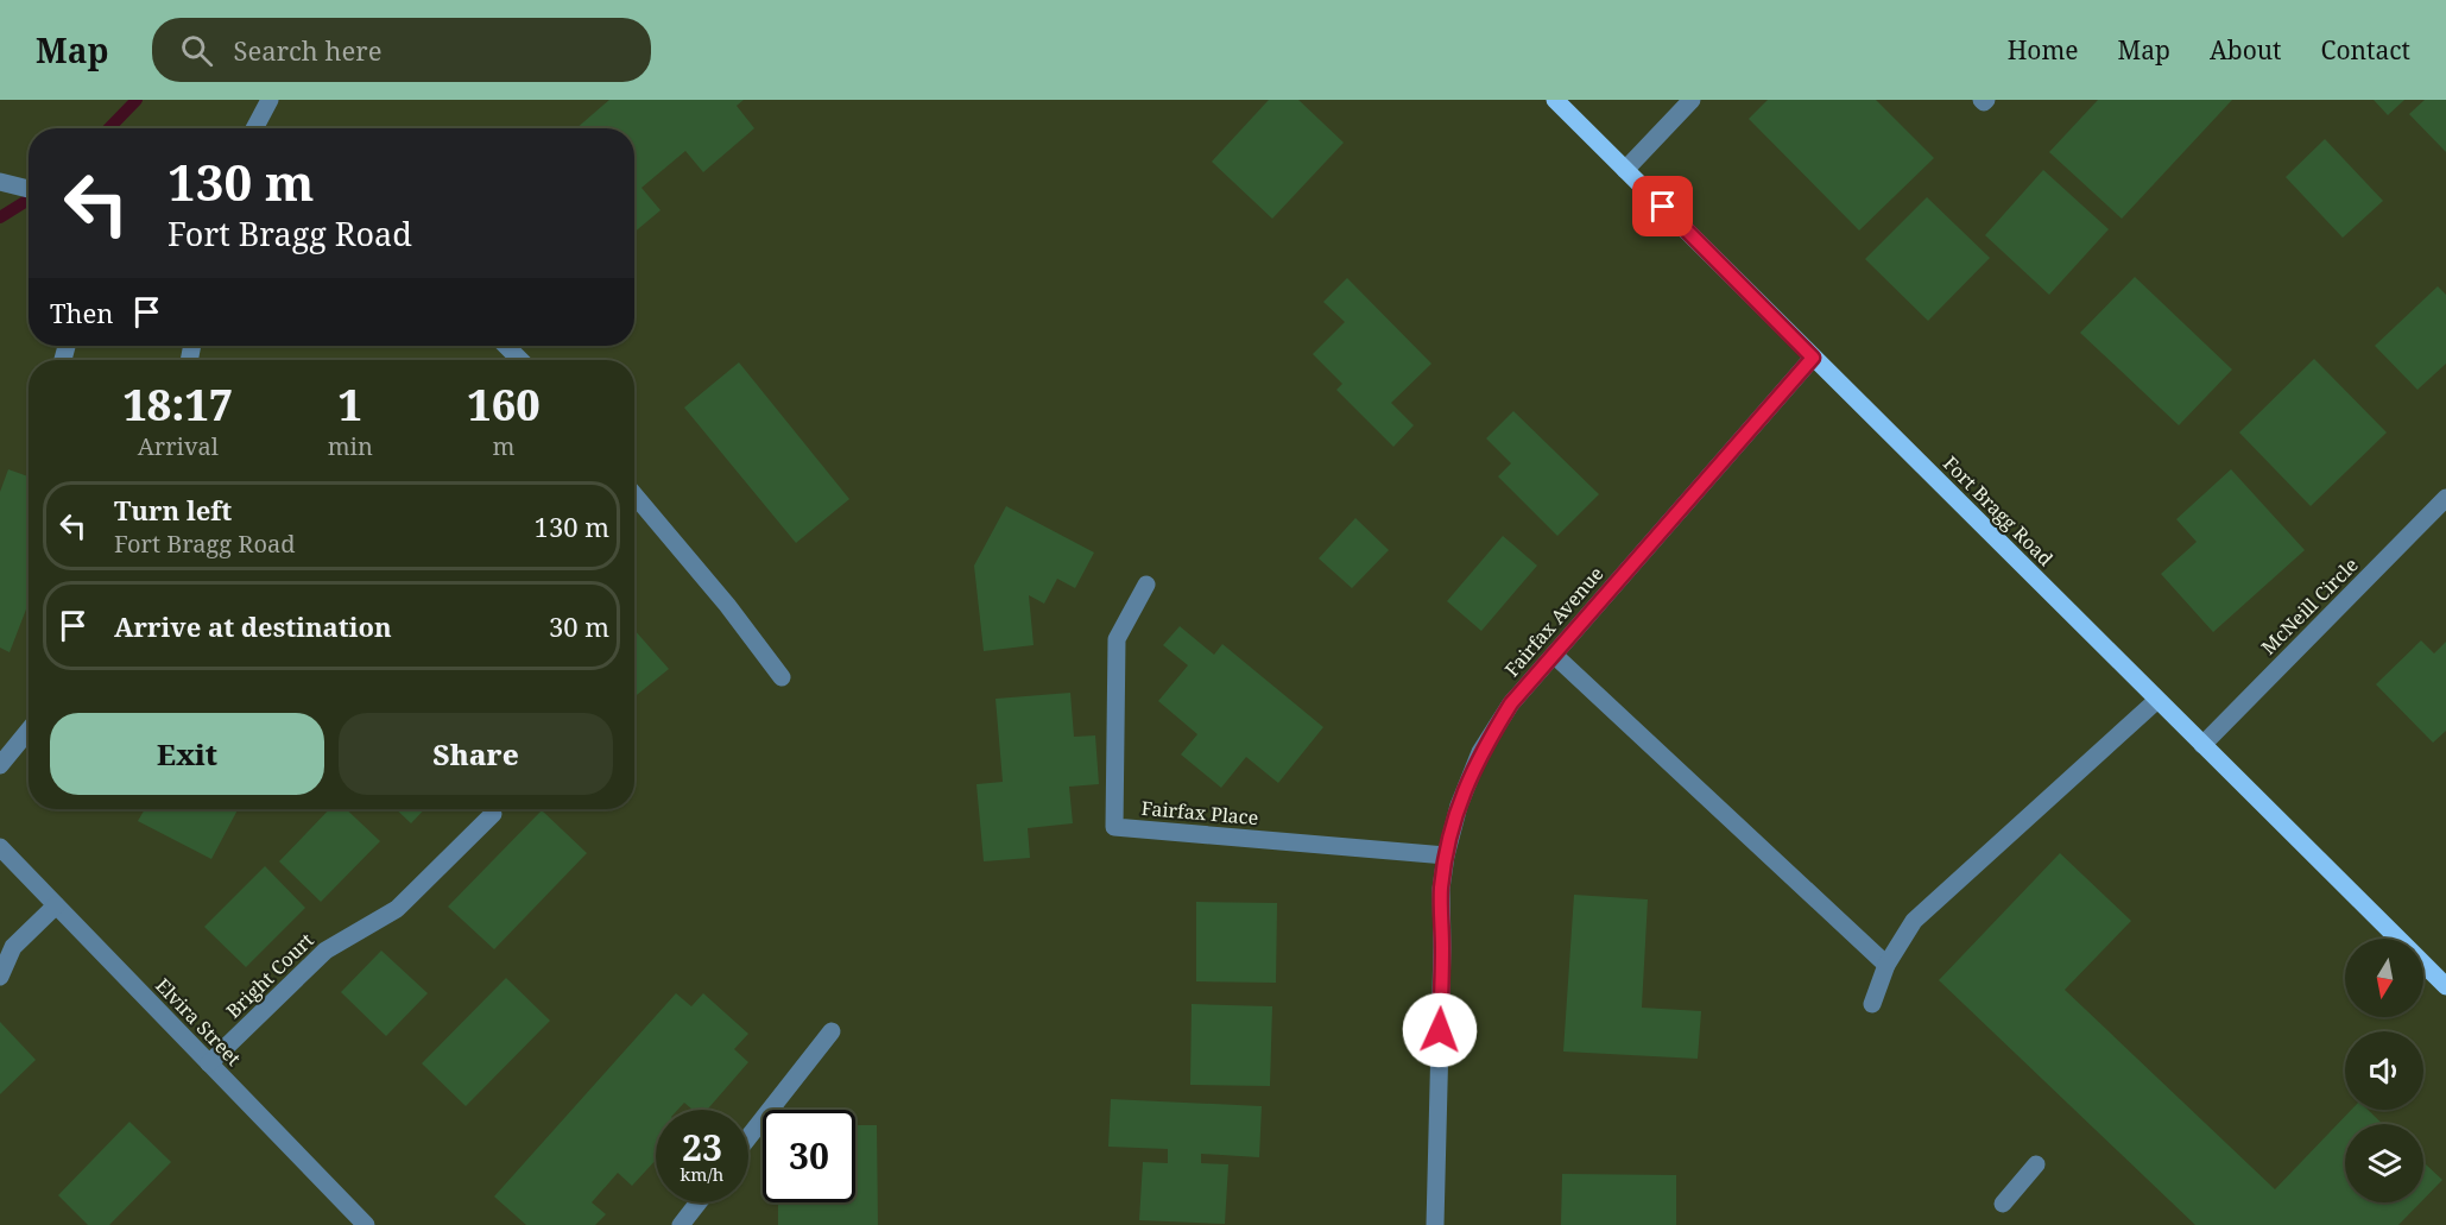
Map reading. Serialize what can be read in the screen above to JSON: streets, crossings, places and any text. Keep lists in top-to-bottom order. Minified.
{"streets":{"main road":["Fort Bragg Road"],"street":["McNeill Circle","Fairfax Avenue","Fairfax Place","Bright Court","Elvira Street"]},"crossings":[["Fort Bragg Road","McNeill Circle"],["Fort Bragg Road","Fairfax Avenue"],["Fairfax Avenue","Fairfax Place"],["Bright Court","Elvira Street"]],"north":"bottom","page":{"header":"Map","search":"Search here","nav":["Home","Map","About","Contact"],"turn":["130 m","Fort Bragg Road"],"then":"Then","eta":["18:17","Arrival","1","min","160","m"],"list":[{"name":"Turn left","note":"Fort Bragg Road","value":"130 m"},{"name":"Arrive at destination","value":"30 m"}],"buttons":["Exit","Share"],"speed":"23 km/h","limit":"30"}}
